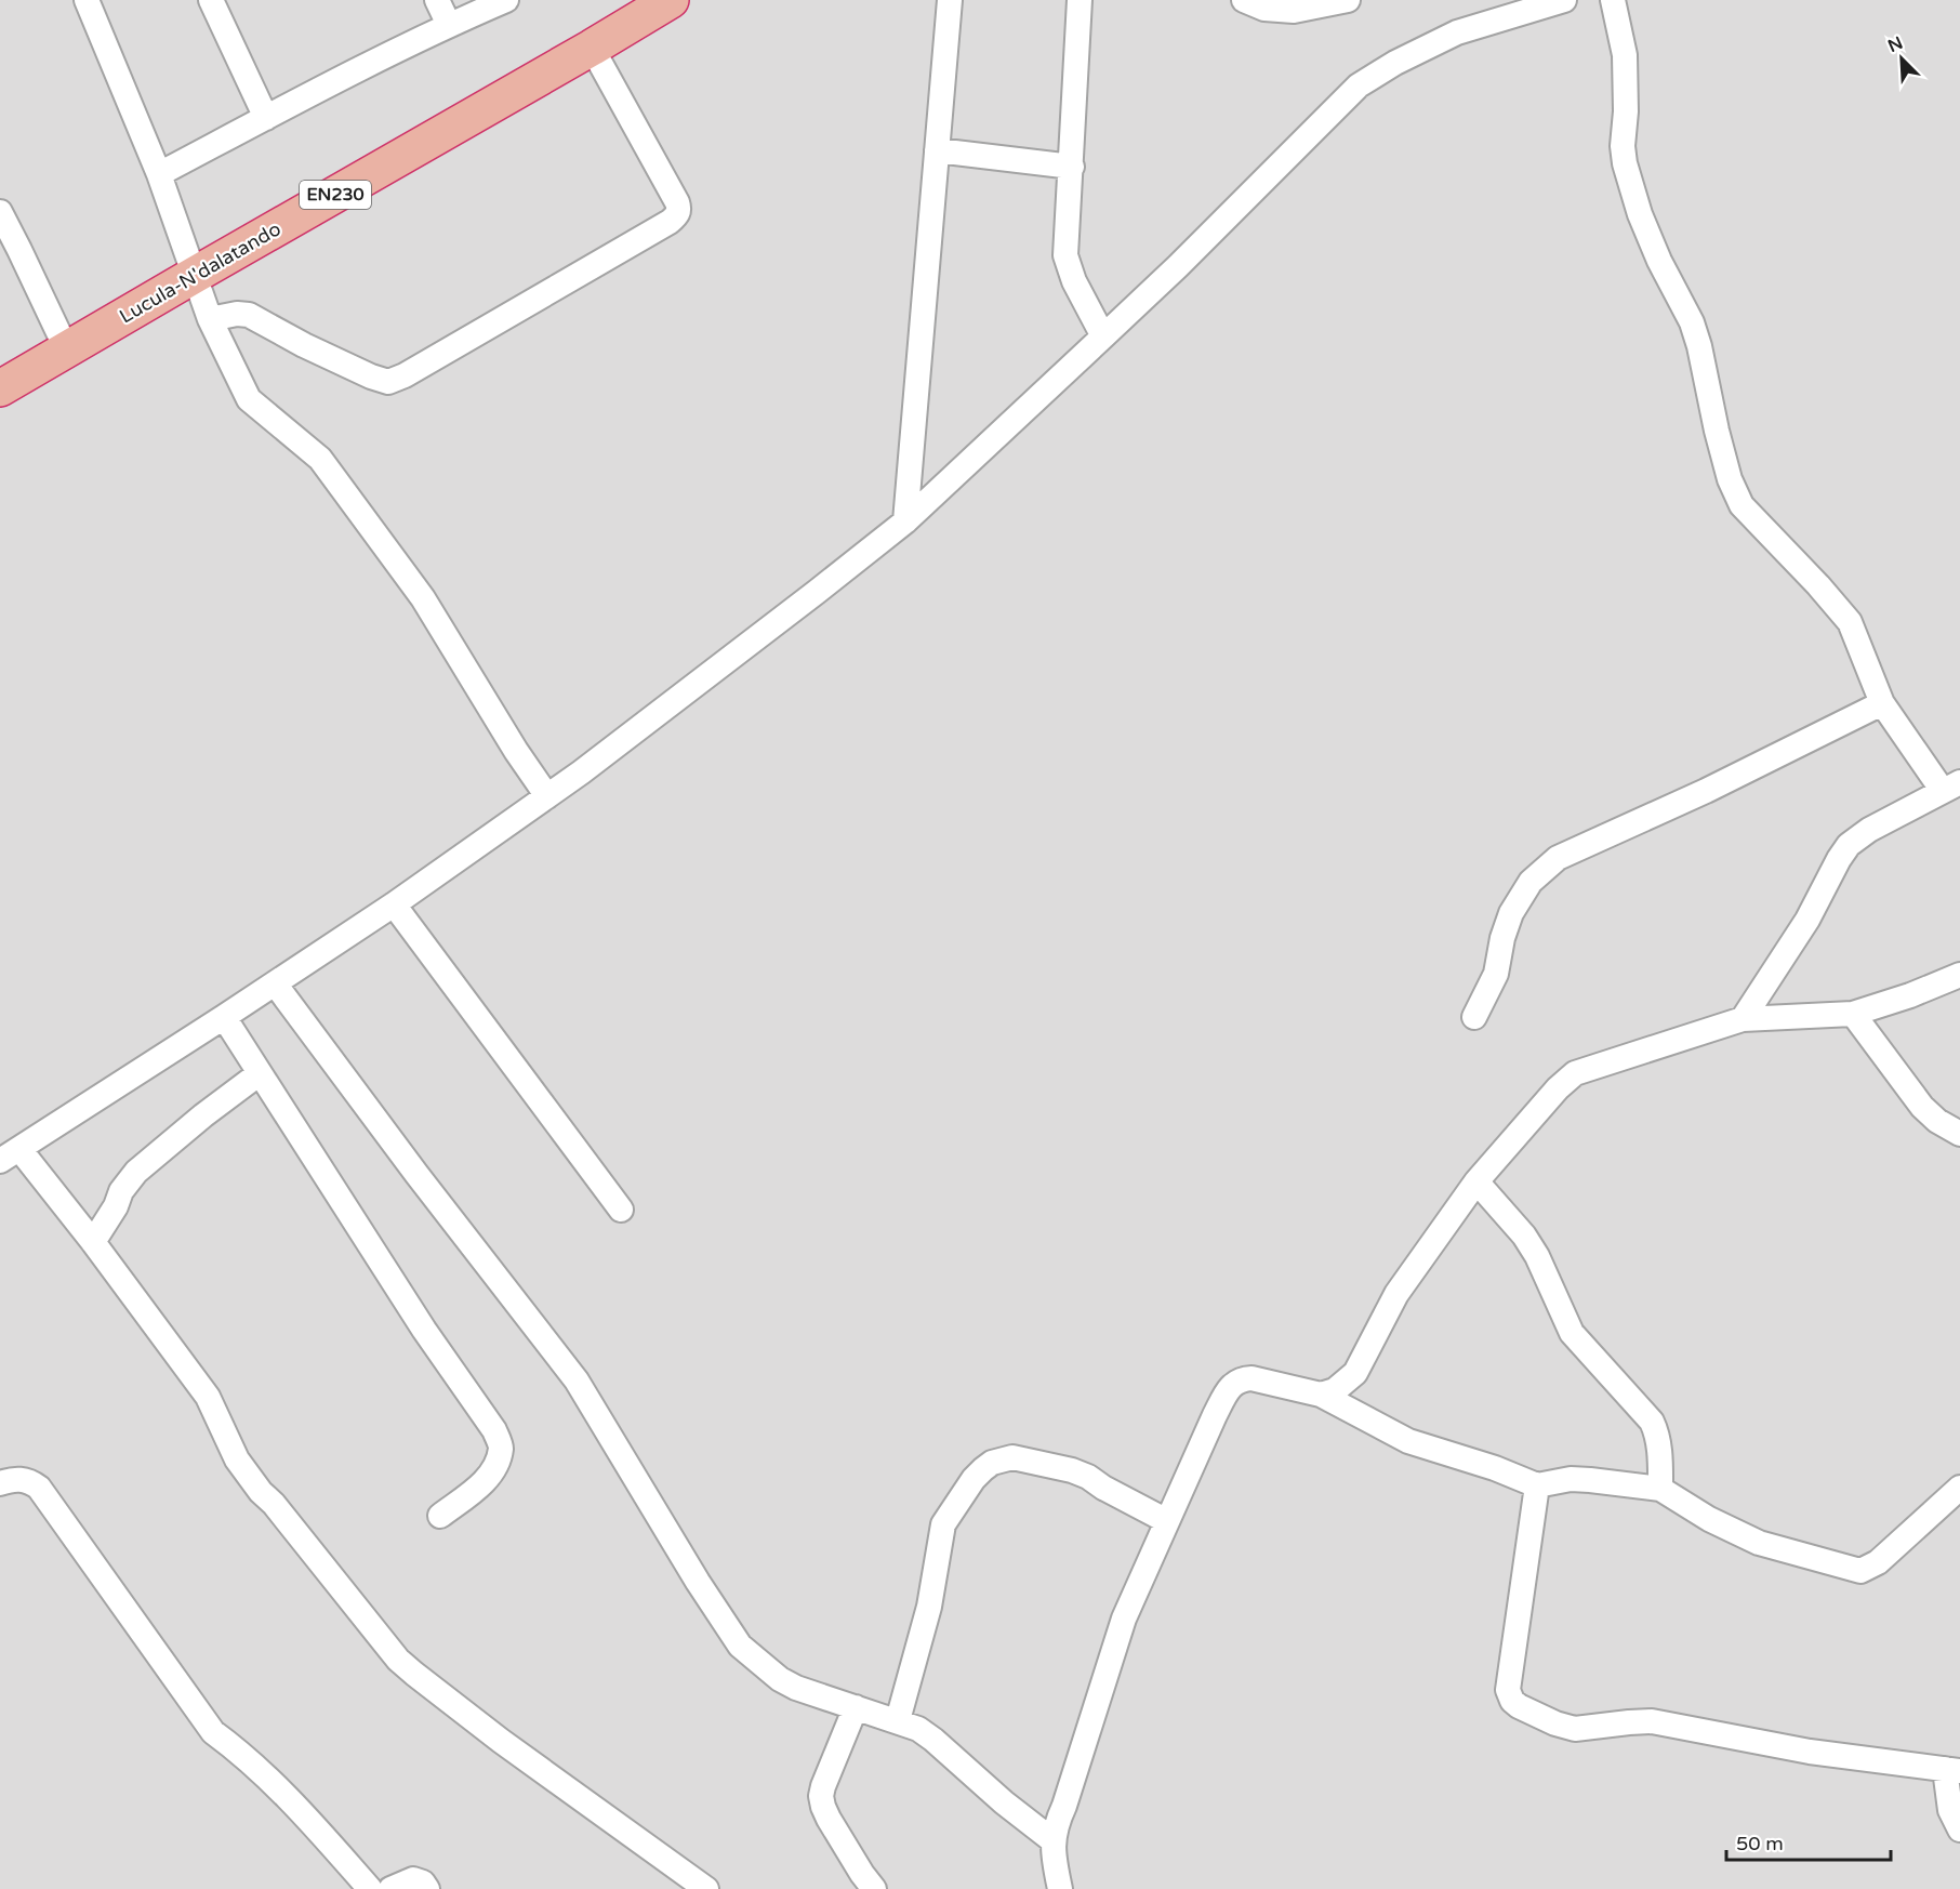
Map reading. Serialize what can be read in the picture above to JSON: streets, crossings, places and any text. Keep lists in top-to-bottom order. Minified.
{"streets":{"highway":["EN230","Lucula-N'dalatando"]},"scale_bar":"50 m","north":"top left"}
